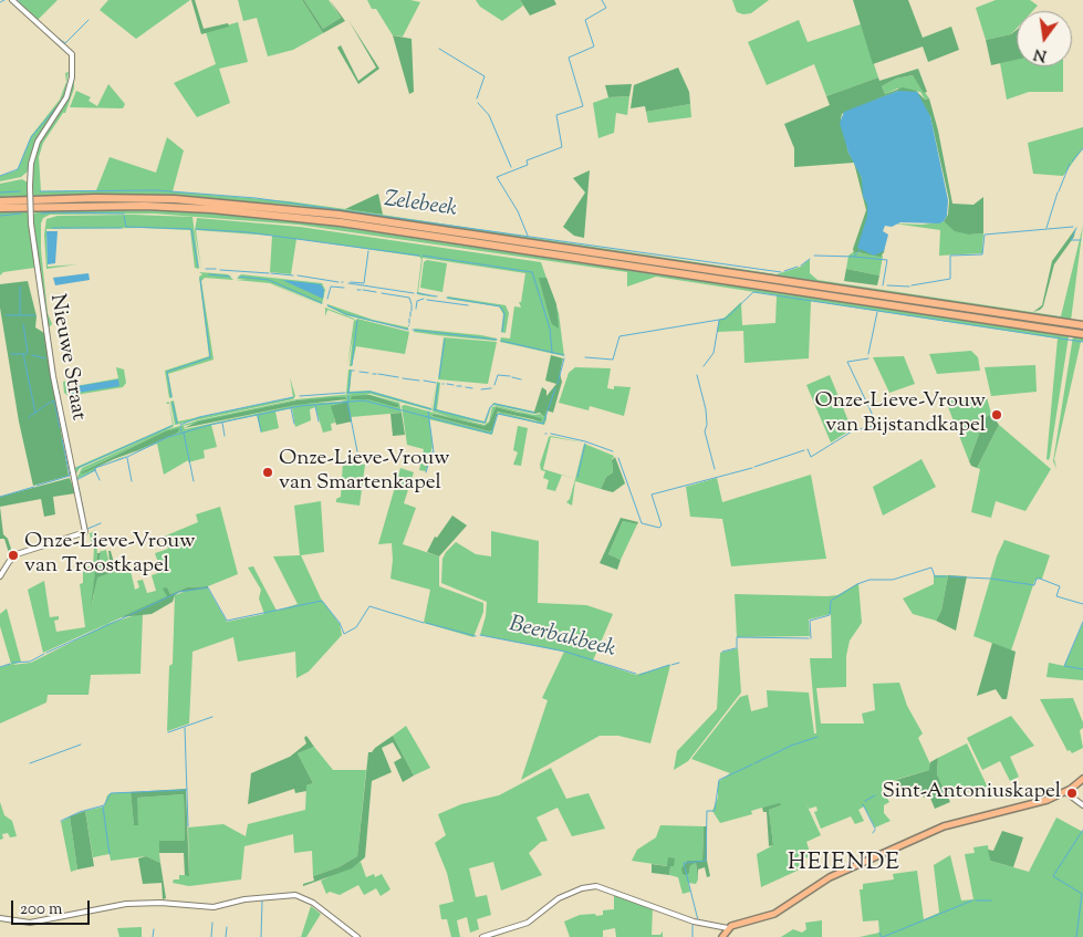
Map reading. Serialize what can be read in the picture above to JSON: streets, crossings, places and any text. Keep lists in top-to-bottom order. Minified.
{"streets":{"street":["Nieuwe Straat"]},"districts":["HEIENDE"],"water":["Zelebeek","Beerbakbeek"],"places":["Onze-Lieve-Vrouw van Bijstandkapel","Onze-Lieve-Vrouw van Smartenkapel","Onze-Lieve-Vrouw van Troostkapel","Sint-Antoniuskapel"],"scale_bar":"200 m","north":"bottom"}
